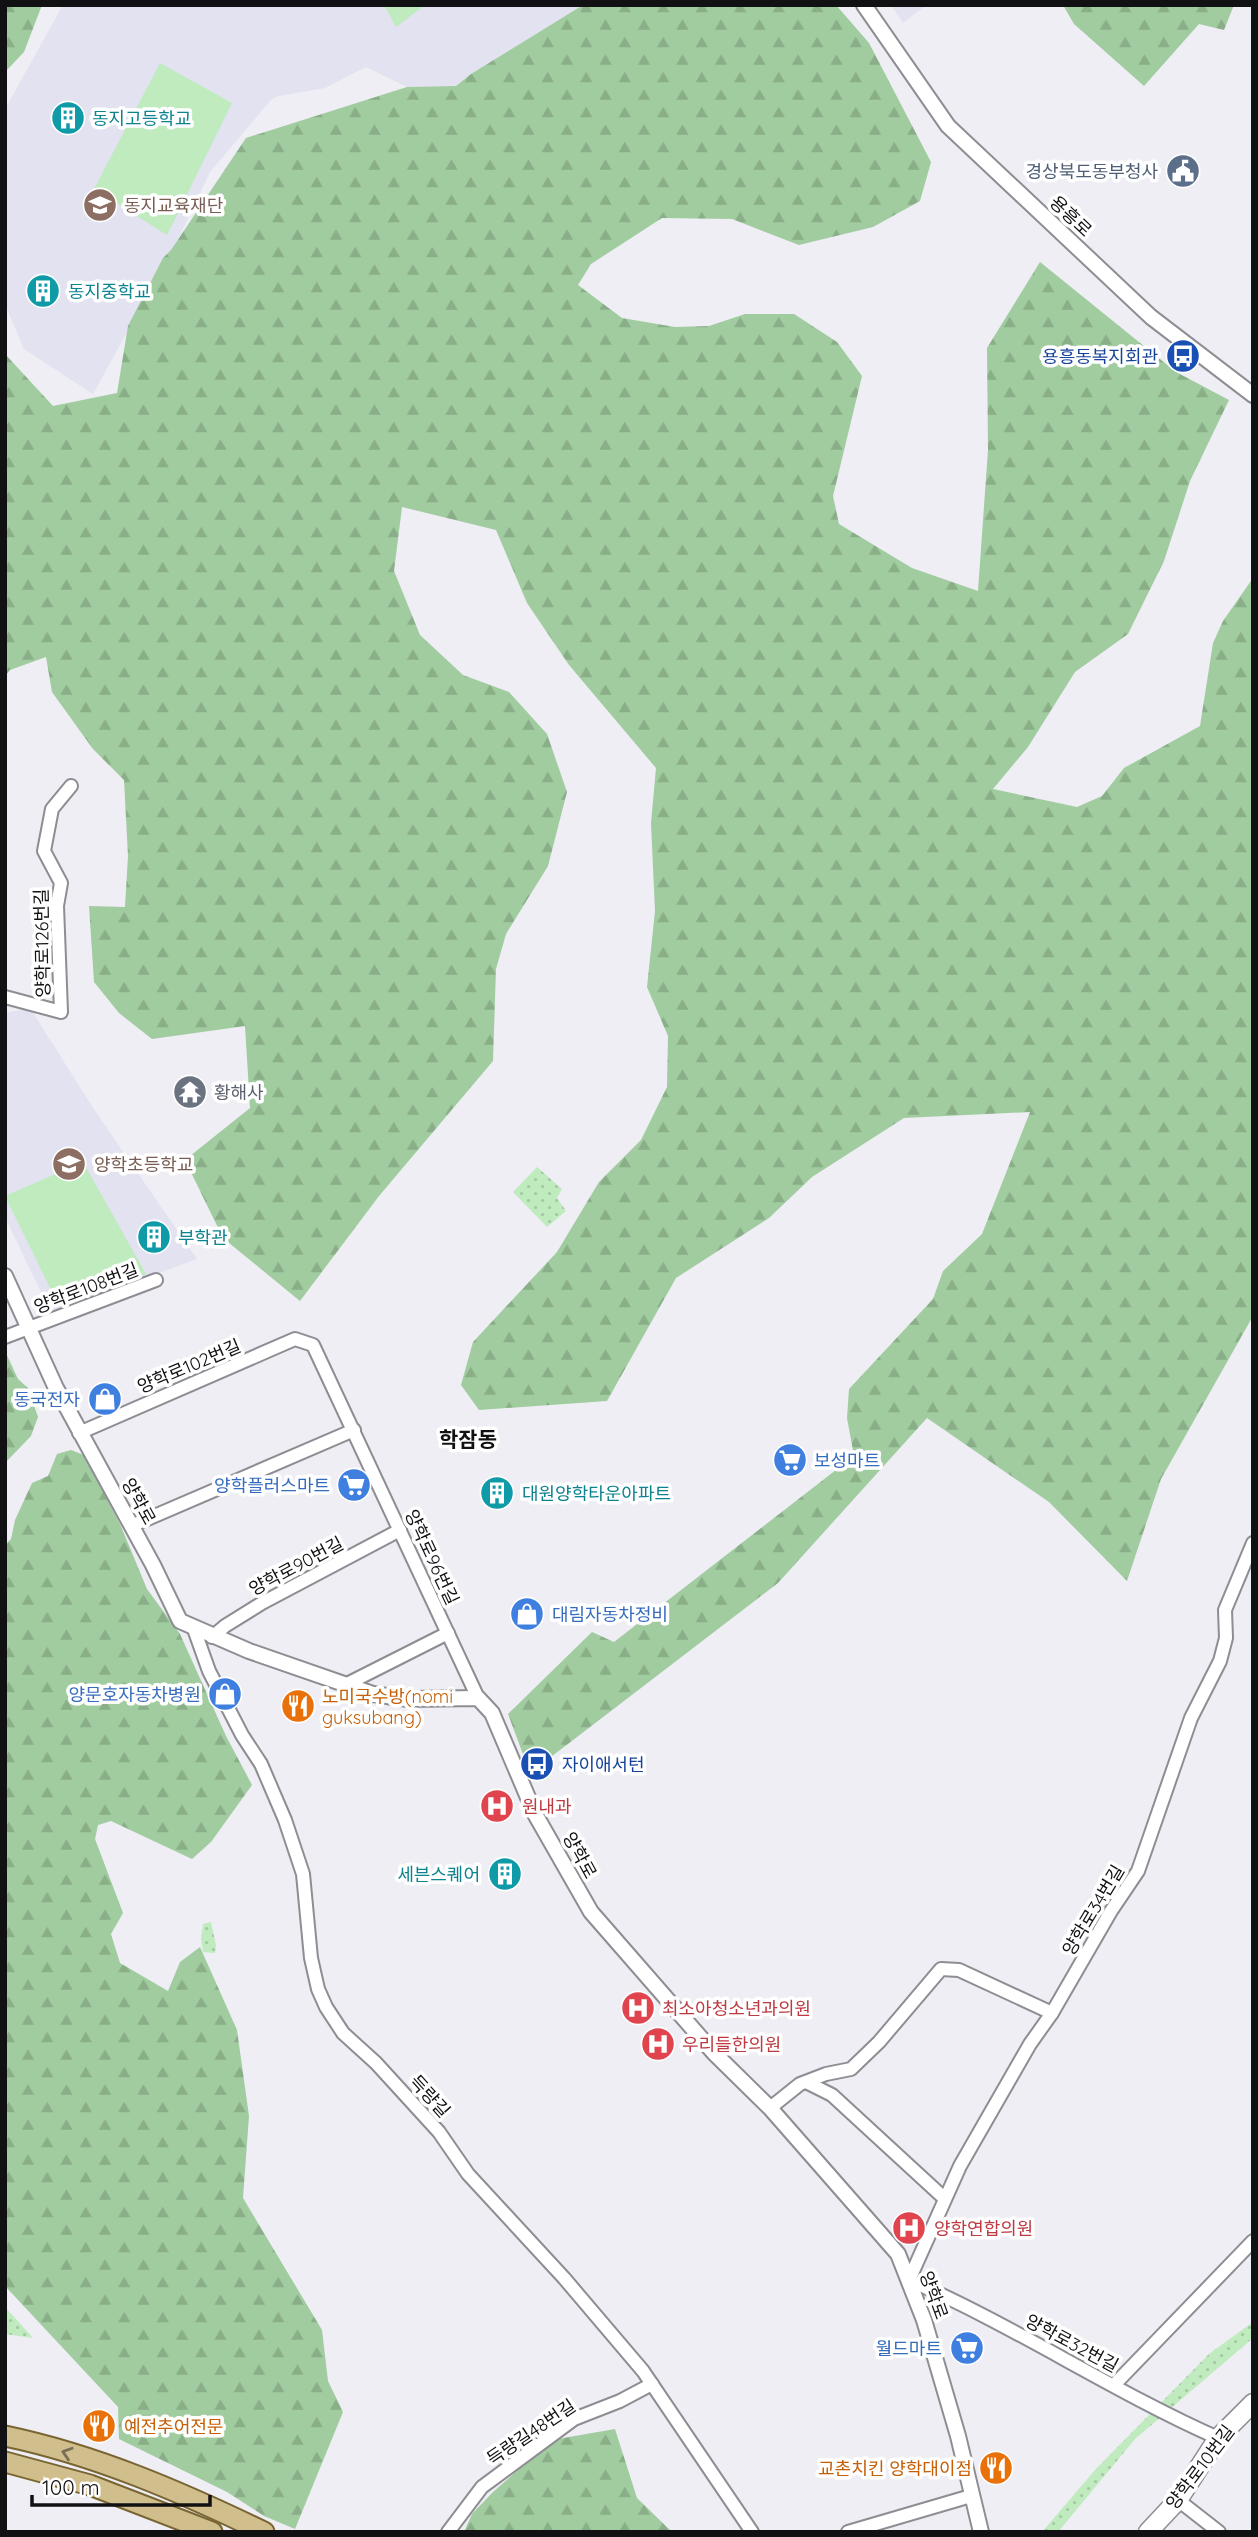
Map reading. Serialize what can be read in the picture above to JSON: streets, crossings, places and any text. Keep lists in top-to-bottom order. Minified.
{"streets":{"main road":["양학로10번길"],"street":["용흥로","양학로126번길","양학로108번길","양학로102번길","양학로","양학로96번길","양학로90번길","양학로34번길","득량길","양학로32번길","득량길48번길"]},"crossings":[["양학로108번길","양학로"],["양학로102번길","양학로"],["양학로102번길","양학로96번길"],["양학로","양학로96번길"],["양학로","양학로90번길"],["양학로","양학로34번길"],["양학로","득량길"],["양학로","양학로32번길"],["양학로96번길","양학로90번길"],["양학로34번길","양학로32번길"],["득량길","득량길48번길"],["양학로32번길","양학로10번길"]],"districts":["학잠동"],"places":{"building":["동지고등학교","동지중학교","부학관","대원양학타운아파트","세븐스퀘어"],"public building":["경상북도동부청사"],"school or university":["동지교육재단","양학초등학교"],"bus stop":["용흥동복지회관","자이애서턴"],"temple":["황해사"],"shop":["동국전자","대림자동차정비","양문호자동차병원"],"supermarket":["보성마트","양학플러스마트","월드마트"],"restaurant":["노미국수방(nomi guksubang)","예전추어전문","교촌치킨 양학대이점"],"hospital":["원내과","최소아청소년과의원","우리들한의원","양학연합의원"]},"scale_bar":"100 m"}
